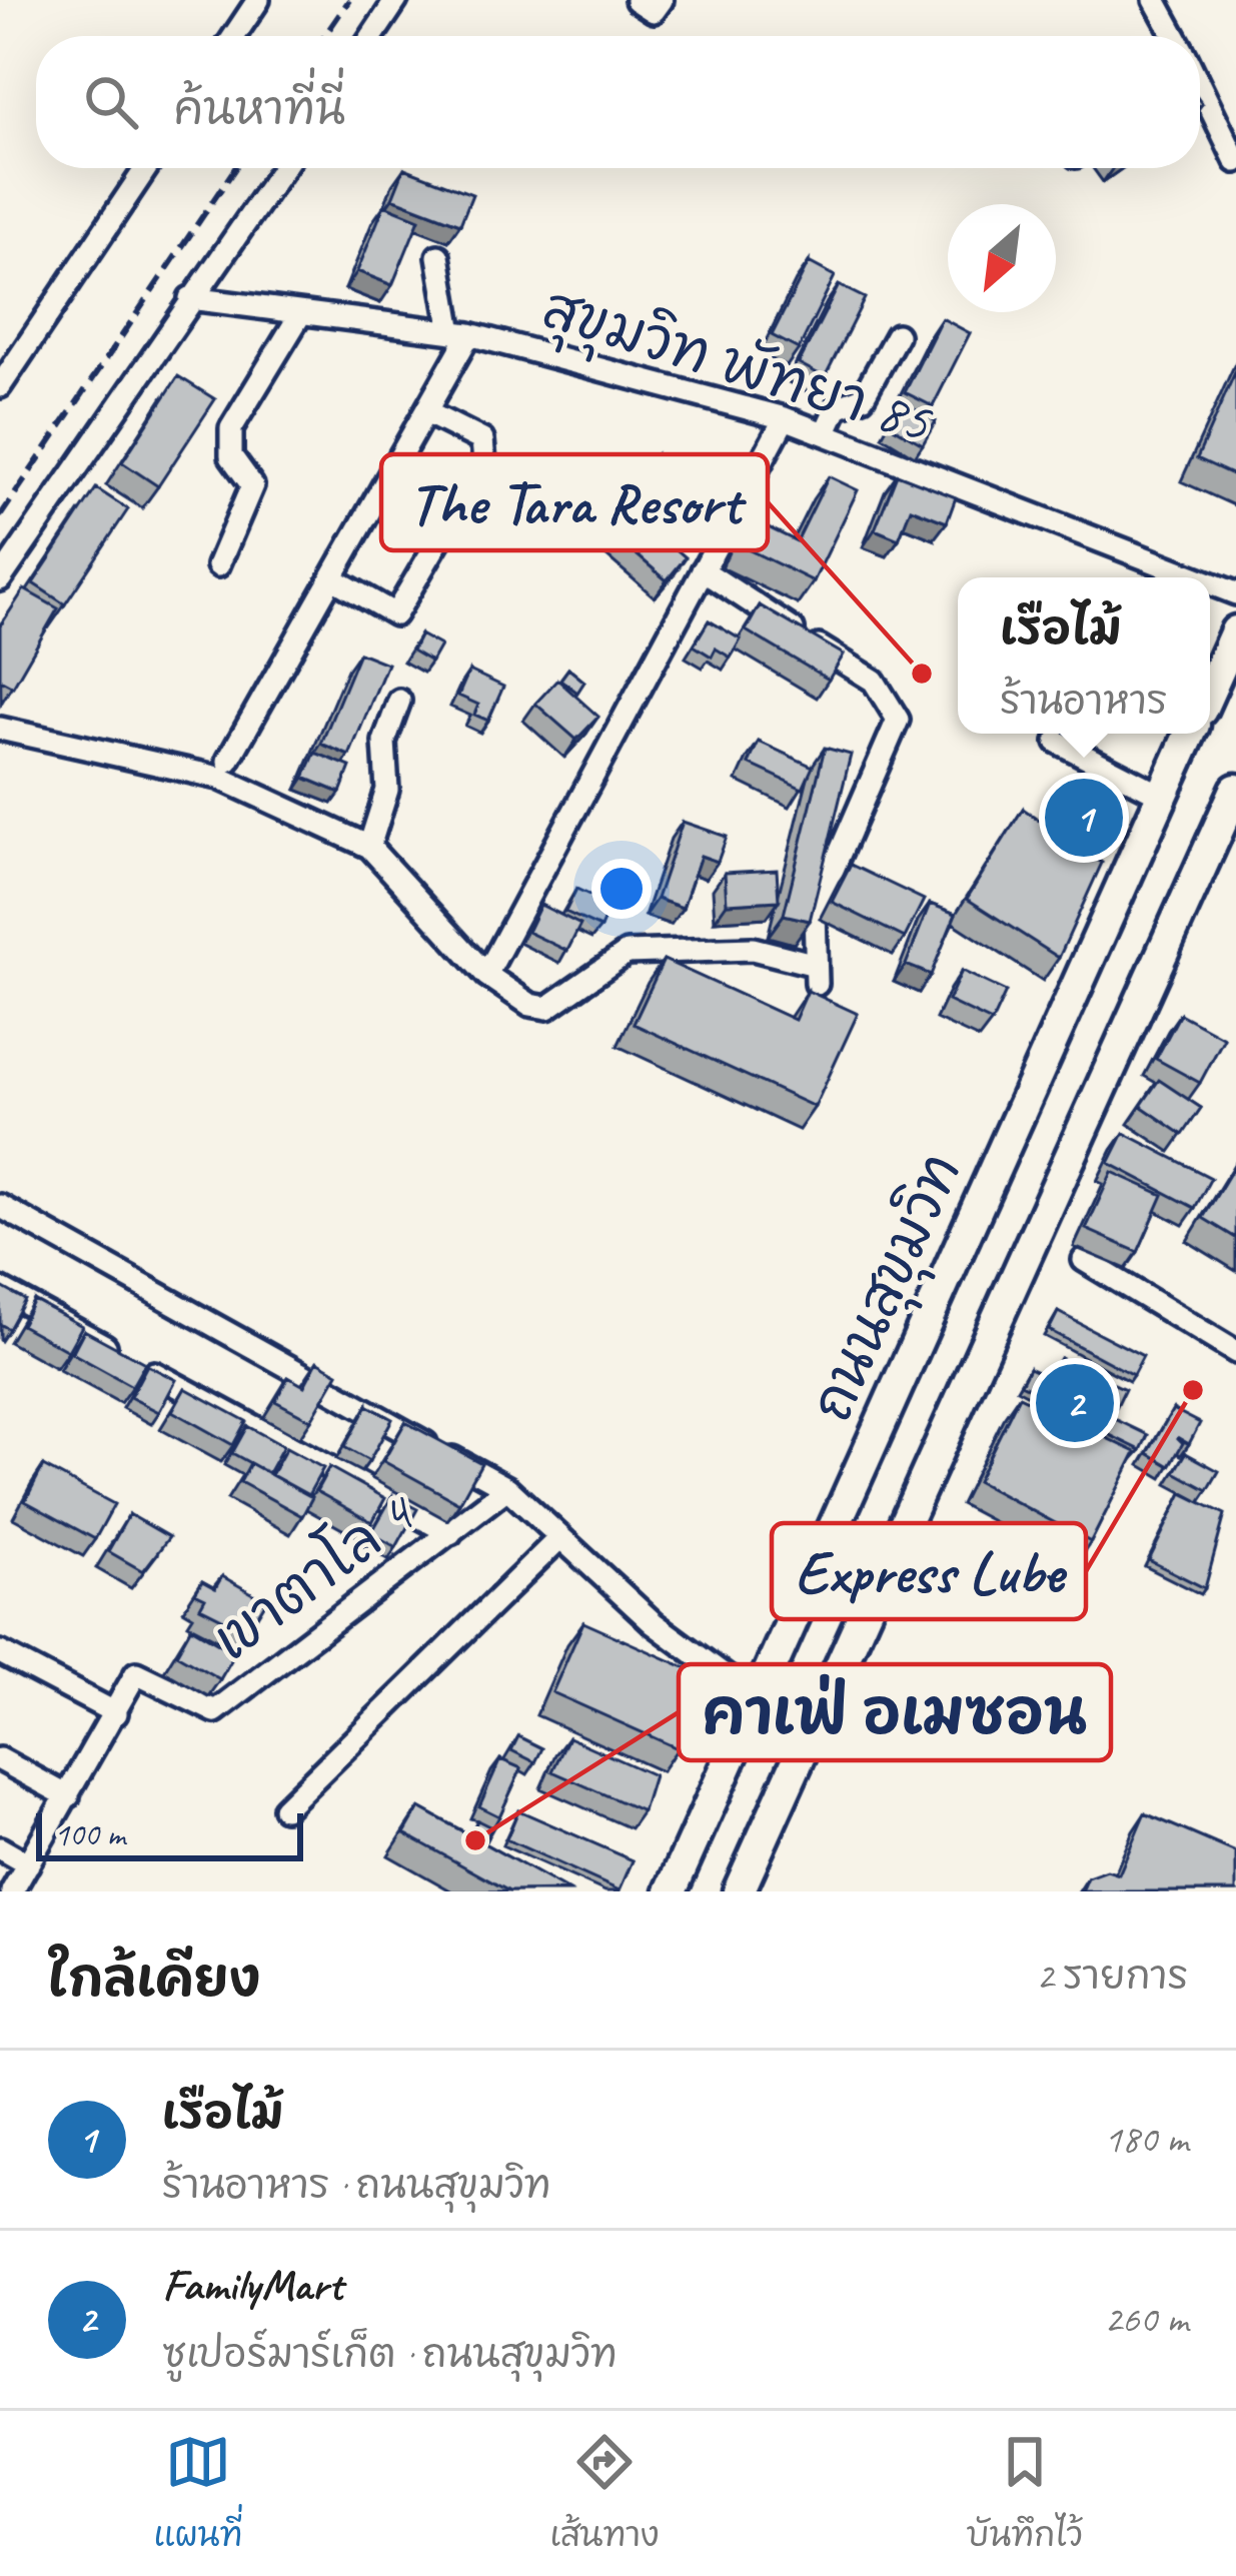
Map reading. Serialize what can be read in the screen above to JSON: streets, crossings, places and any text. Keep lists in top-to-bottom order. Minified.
{"streets":{"highway":["ถนนสุขุมวิท"],"street":["สุขุมวิท พัทยา 85","เขาตาโล 4"]},"places":["The Tara Resort","Express Lube","คาเฟ่ อเมซอน"],"scale_bar":"100 m","north":"bottom left","page":{"search":"ค้นหาที่นี่","popup":["เรือไม้","ร้านอาหาร"],"pins":["1","2"],"scale":"100 m","heading":["ใกล้เคียง","2 รายการ"],"list":[{"mark":"1","name":"เรือไม้","note":"ร้านอาหาร · ถนนสุขุมวิท","value":"180 m"},{"mark":"2","name":"FamilyMart","note":"ซูเปอร์มาร์เก็ต · ถนนสุขุมวิท","value":"260 m"}],"nav":["แผนที่","เส้นทาง","บันทึกไว้"]}}
